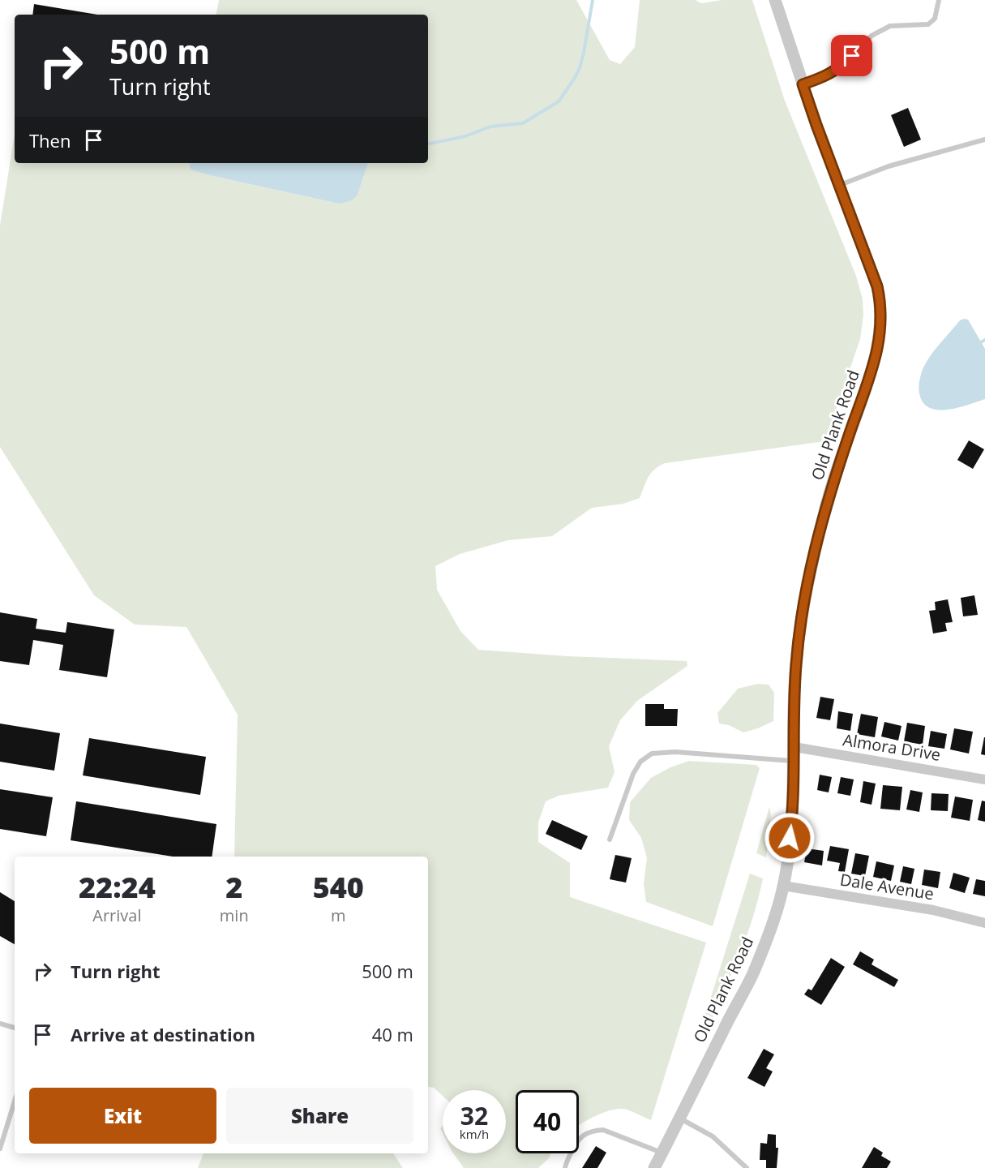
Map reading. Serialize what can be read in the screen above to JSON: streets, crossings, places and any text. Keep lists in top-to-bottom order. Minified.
{"streets":{"street":["Old Plank Road","Almora Drive","Dale Avenue"]},"crossings":[["Old Plank Road","Almora Drive"],["Old Plank Road","Dale Avenue"]],"page":{"turn":["500 m","Turn right"],"then":"Then","eta":["22:24","Arrival","2","min","540","m"],"list":[{"name":"Turn right","value":"500 m"},{"name":"Arrive at destination","value":"40 m"}],"buttons":["Exit","Share"],"speed":"32 km/h","limit":"40"}}
